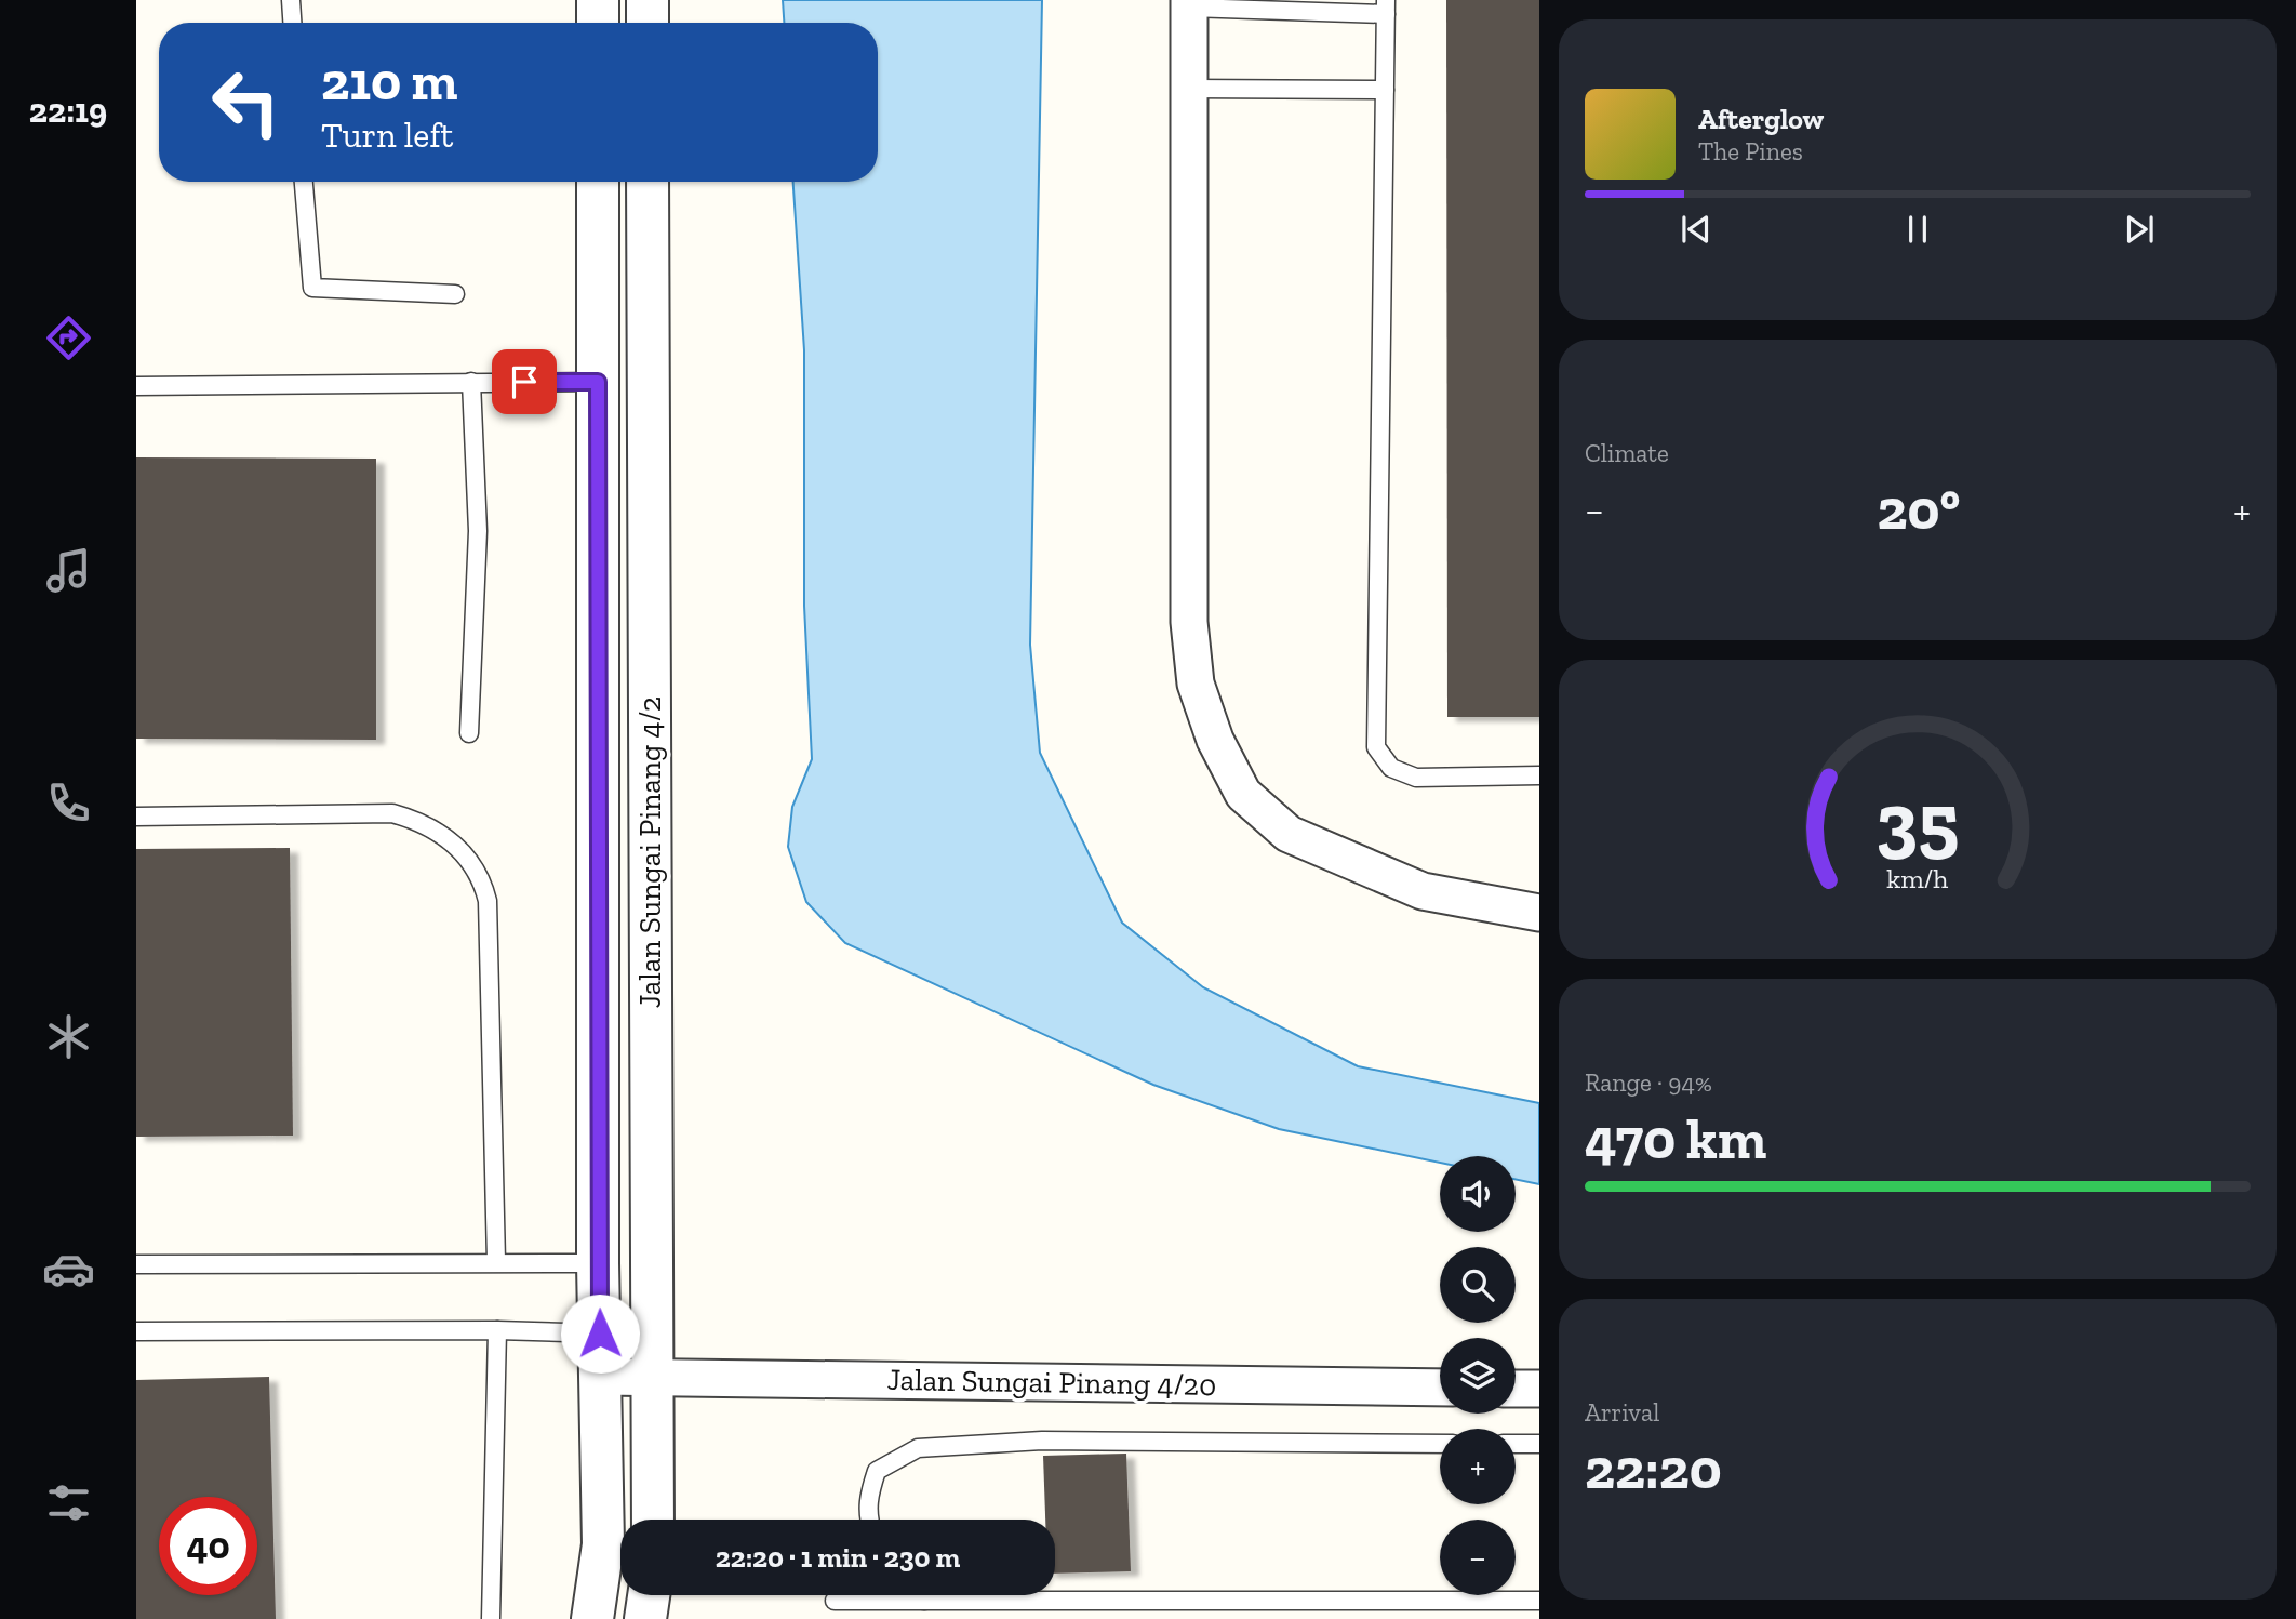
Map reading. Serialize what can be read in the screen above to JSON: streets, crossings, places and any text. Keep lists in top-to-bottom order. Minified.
{"streets":{"street":["Jalan Sungai Pinang 4/2","Jalan Sungai Pinang 4/20"]},"crossings":[["Jalan Sungai Pinang 4/2","Jalan Sungai Pinang 4/20"]],"page":{"tabs":"22:19","turn":["210 m","Turn left"],"song":["Afterglow","The Pines"],"tile":["Climate",["Range · 94%","470 km"],["Arrival","22:20"]],"heat":["−","20°","+"],"map_buttons":["+","−"],"limit":"40","trip":"22:20 · 1 min · 230 m","gauge":["35","km/h"]}}
